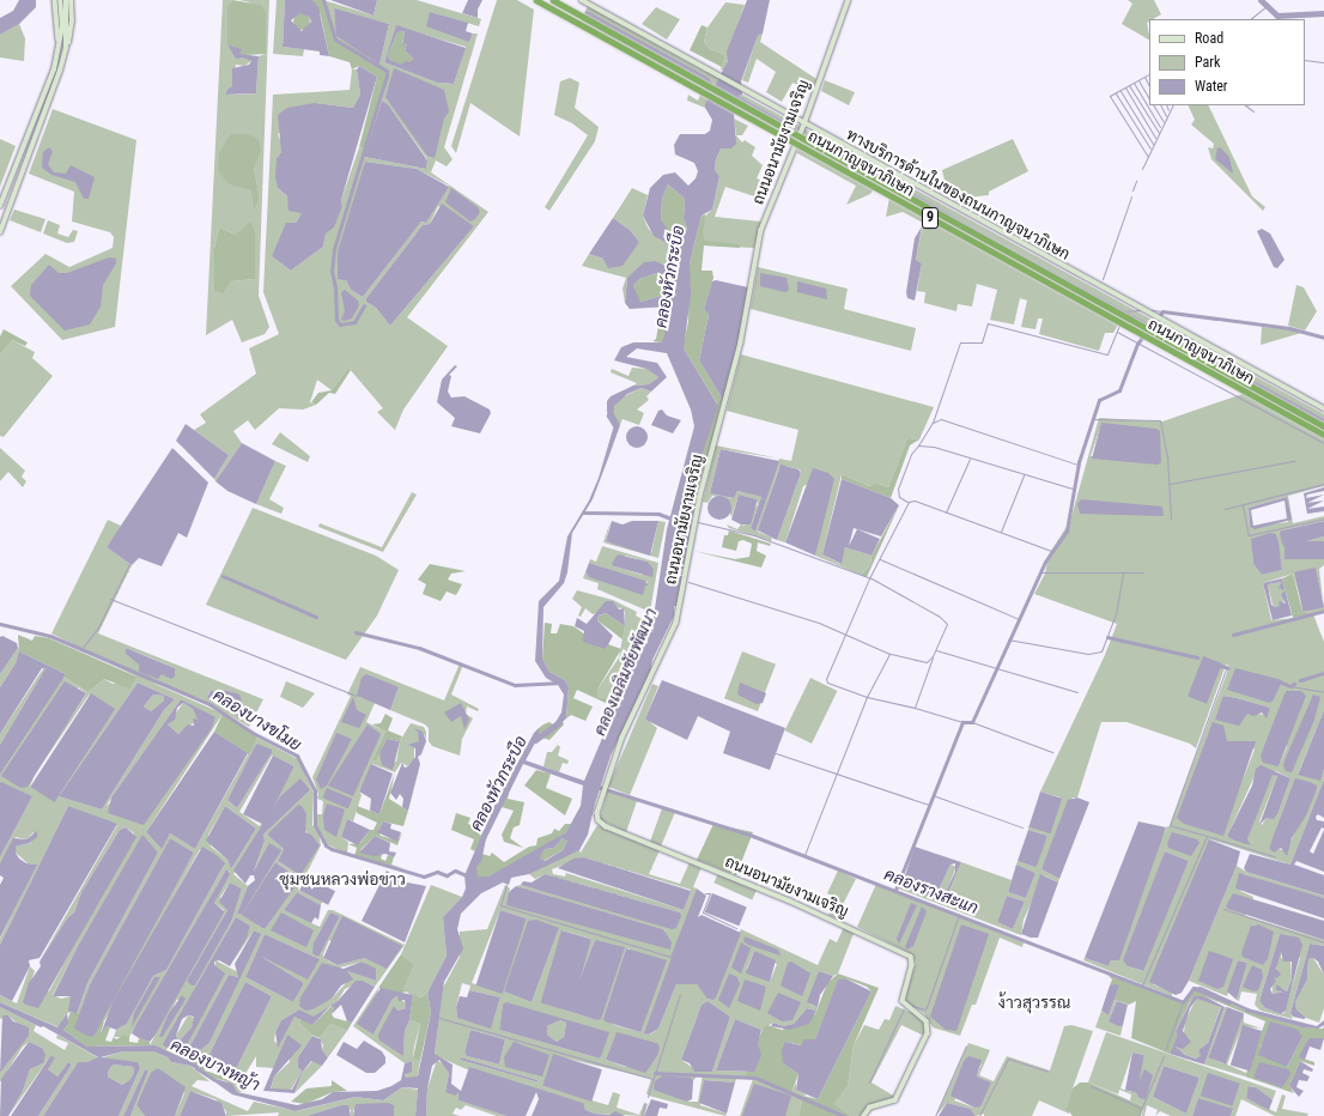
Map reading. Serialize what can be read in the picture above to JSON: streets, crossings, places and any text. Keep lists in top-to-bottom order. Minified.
{"streets":{"highway":["ถนนกาญจนาภิเษก","9"],"main road":["ถนนอนามัยงามเจริญ","ทางบริการด้านในของถนนกาญจนาภิเษก"]},"crossings":[["ถนนอนามัยงามเจริญ","ทางบริการด้านในของถนนกาญจนาภิเษก"]],"districts":["ชุมชนหลวงพ่อขาว","ง้าวสุวรรณ"],"water":["คลองหัวกระบือ","คลองเฉลิมชัยพัฒนา","คลองบางขโมย","คลองรางสะแก","คลองบางหญ้า"],"legend":["Road","Park","Water"]}
